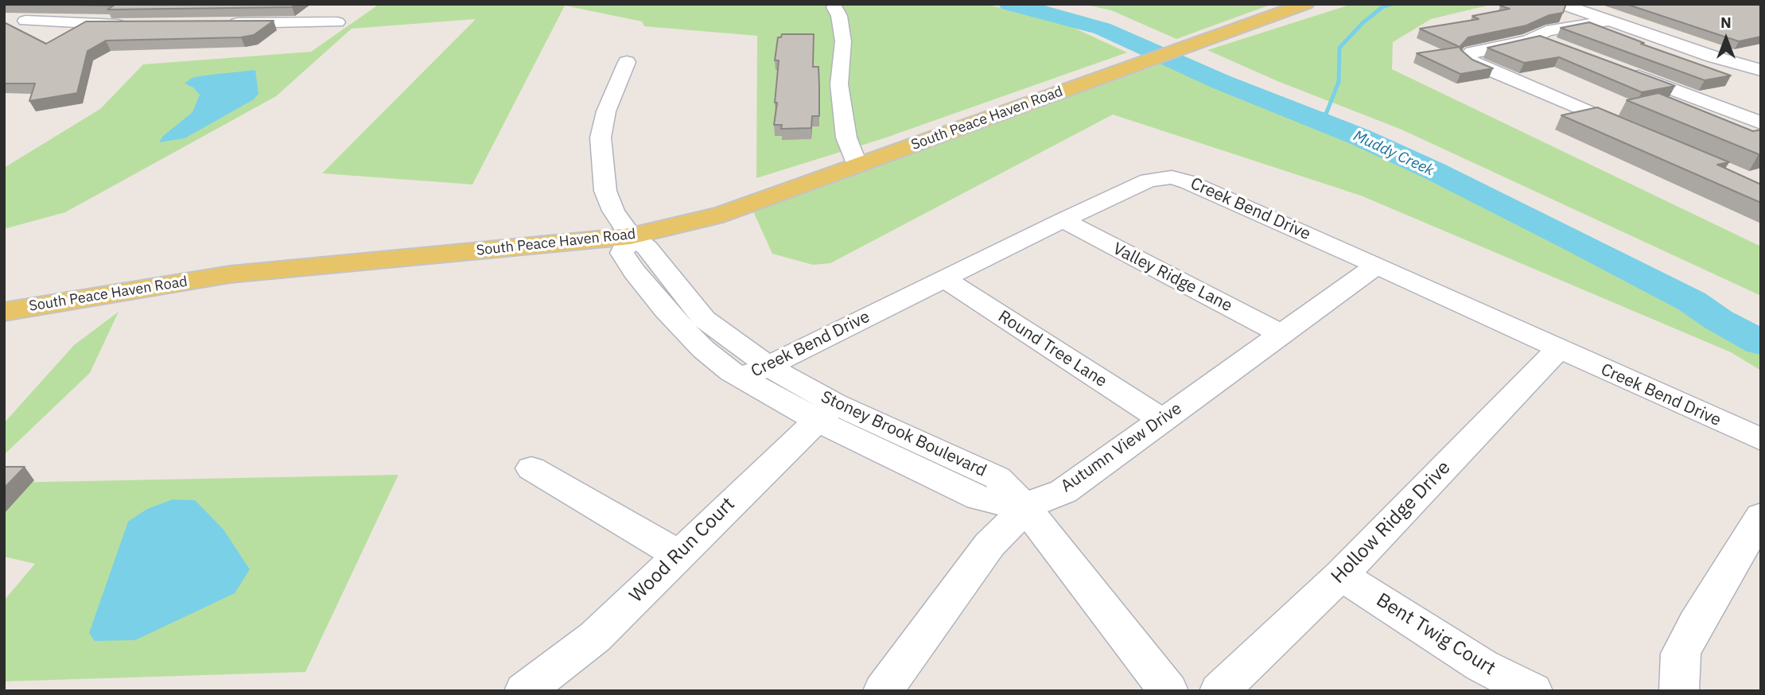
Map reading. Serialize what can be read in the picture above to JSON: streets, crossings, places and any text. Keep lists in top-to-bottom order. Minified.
{"streets":{"main road":["South Peace Haven Road"],"street":["Creek Bend Drive","Valley Ridge Lane","Round Tree Lane","Autumn View Drive","Hollow Ridge Drive","Wood Run Court","Bent Twig Court"]},"crossings":[["Creek Bend Drive","Valley Ridge Lane"],["Creek Bend Drive","Round Tree Lane"],["Creek Bend Drive","Autumn View Drive"],["Creek Bend Drive","Hollow Ridge Drive"],["Valley Ridge Lane","Autumn View Drive"],["Round Tree Lane","Autumn View Drive"],["Hollow Ridge Drive","Bent Twig Court"]],"water":["Muddy Creek"],"north":"top"}
